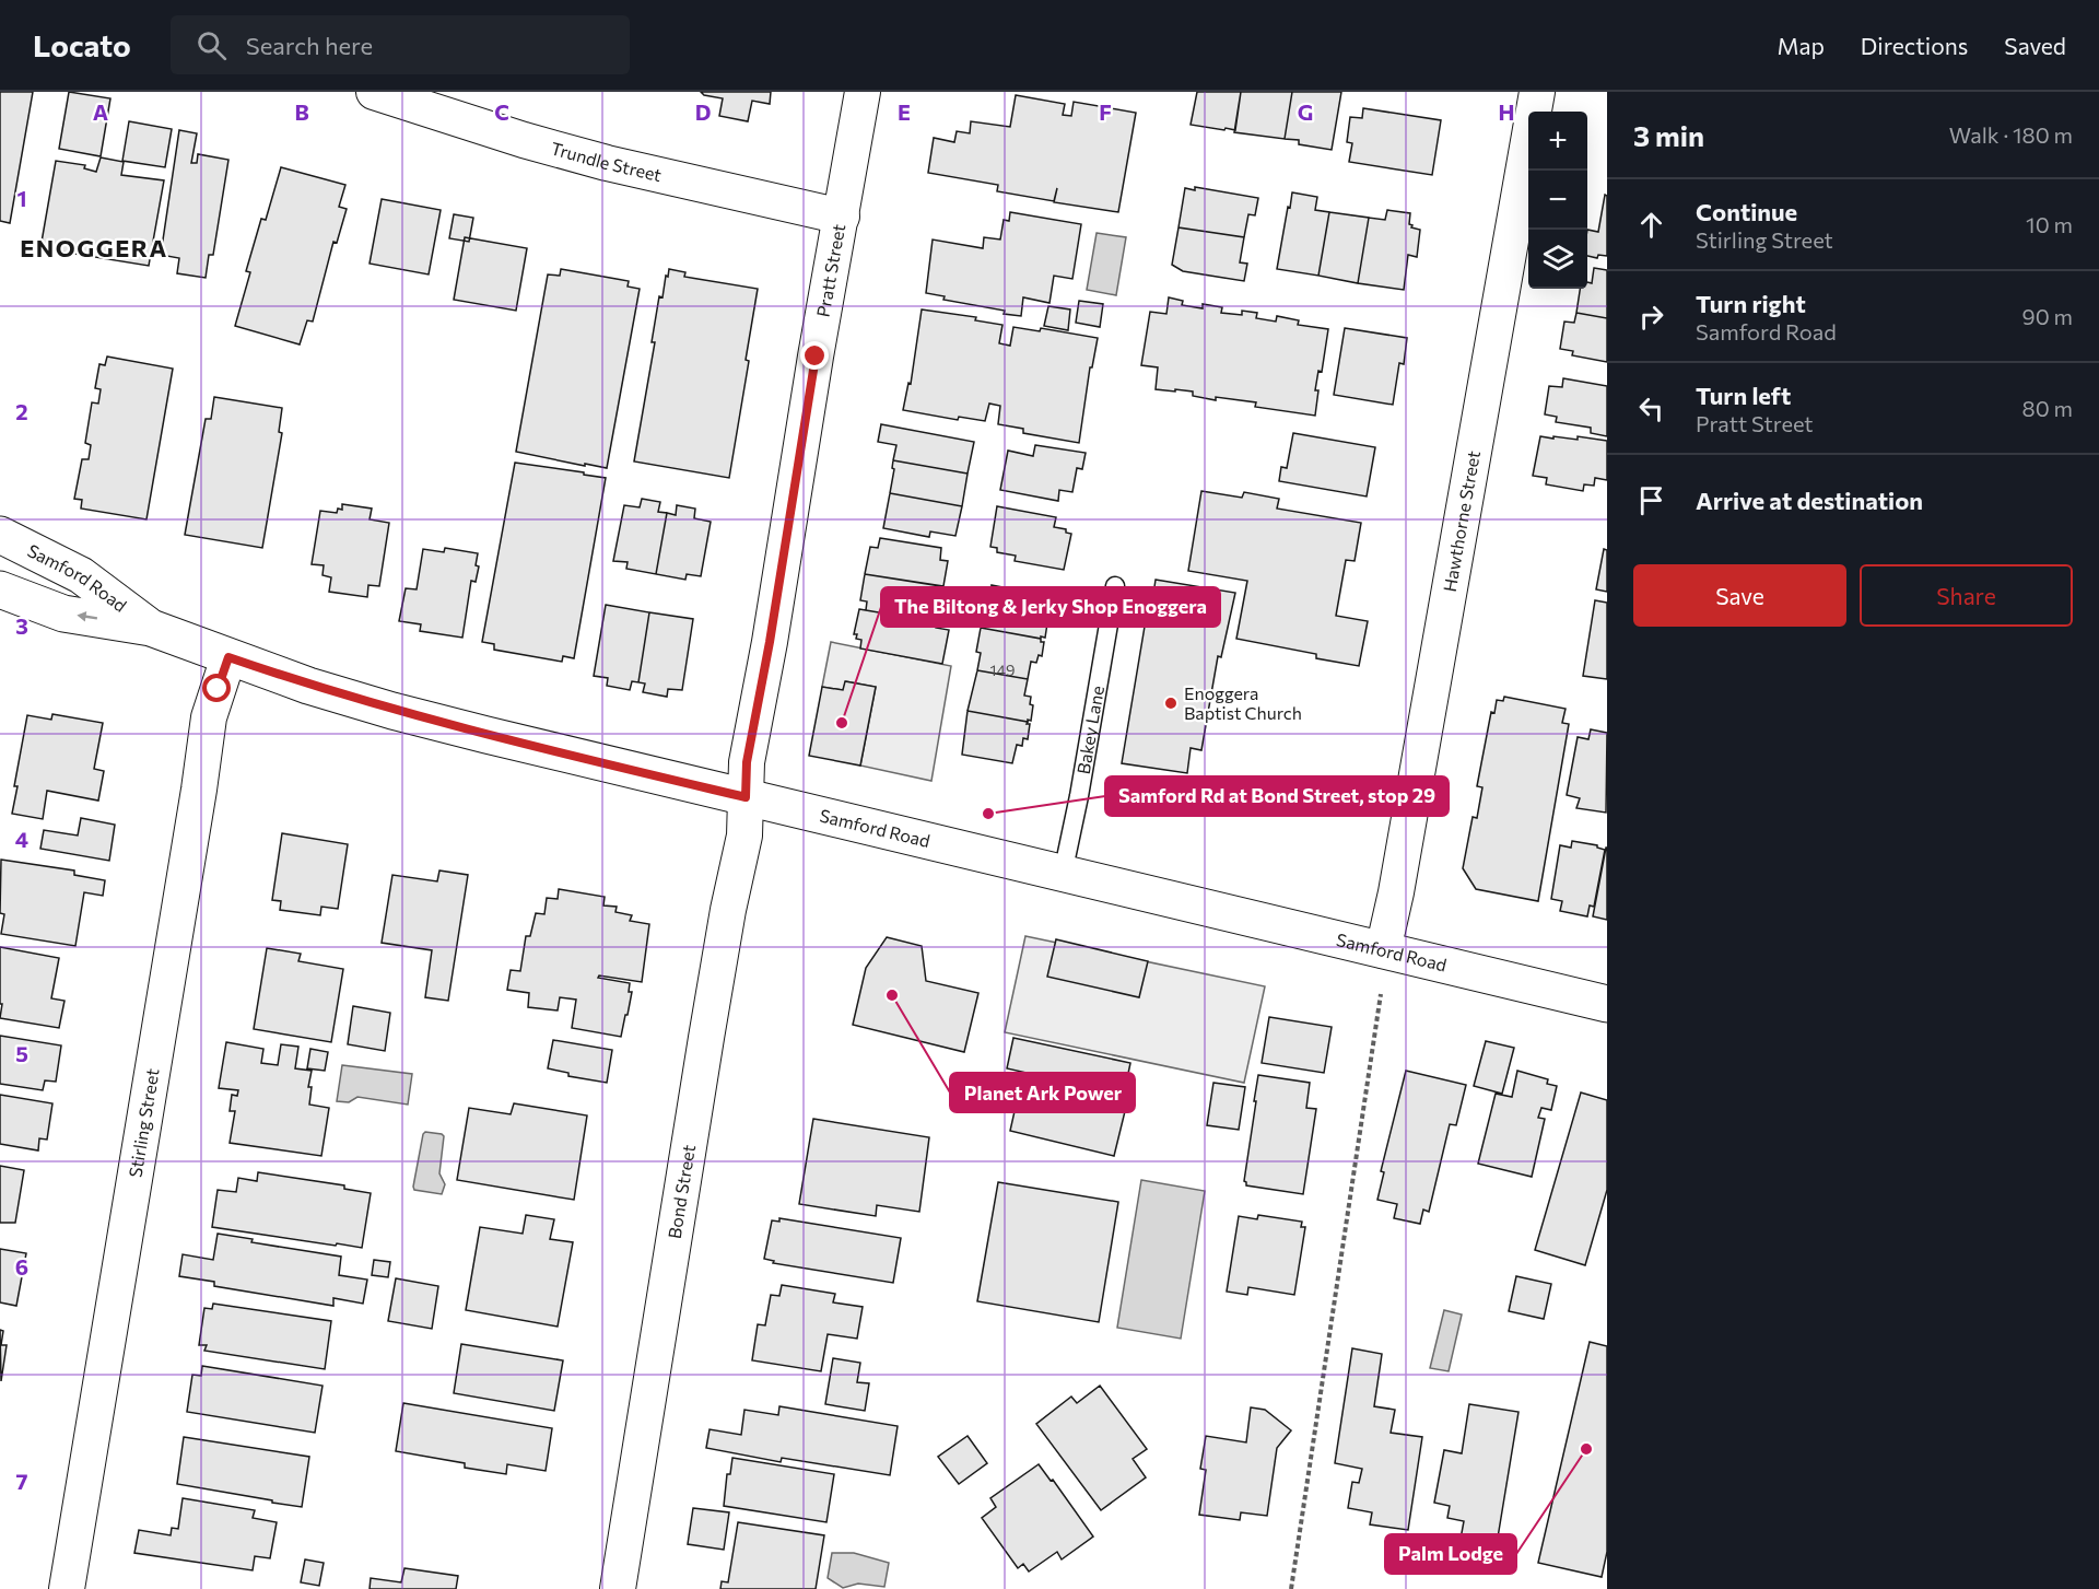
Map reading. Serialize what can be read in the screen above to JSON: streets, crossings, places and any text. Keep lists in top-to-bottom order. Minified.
{"streets":{"main road":["Samford Road"],"street":["Trundle Street","Pratt Street","Hawthorne Street","Stirling Street","Bond Street"],"lane":["Bakey Lane"]},"crossings":[["Trundle Street","Pratt Street"],["Pratt Street","Samford Road"],["Pratt Street","Bond Street"],["Hawthorne Street","Samford Road"],["Samford Road","Bakey Lane"],["Samford Road","Stirling Street"],["Samford Road","Bond Street"]],"districts":["ENOGGERA"],"places":["Enoggera Baptist Church","The Biltong & Jerky Shop Enoggera","Samford Rd at Bond Street, stop 29","Planet Ark Power","Palm Lodge"],"house_numbers":["149"],"page":{"header":"Locato","search":"Search here","nav":["Map","Directions","Saved"],"heading":["3 min","Walk · 180 m"],"map_buttons":["+","−"],"list":[["Continue","Stirling Street","10 m"],["Turn right","Samford Road","90 m"],["Turn left","Pratt Street","80 m"],"Arrive at destination"],"buttons":["Save","Share"]},"grid":{"columns":["A","B","C","D","E","F","G","H"],"rows":["1","2","3","4","5","6","7"]}}
